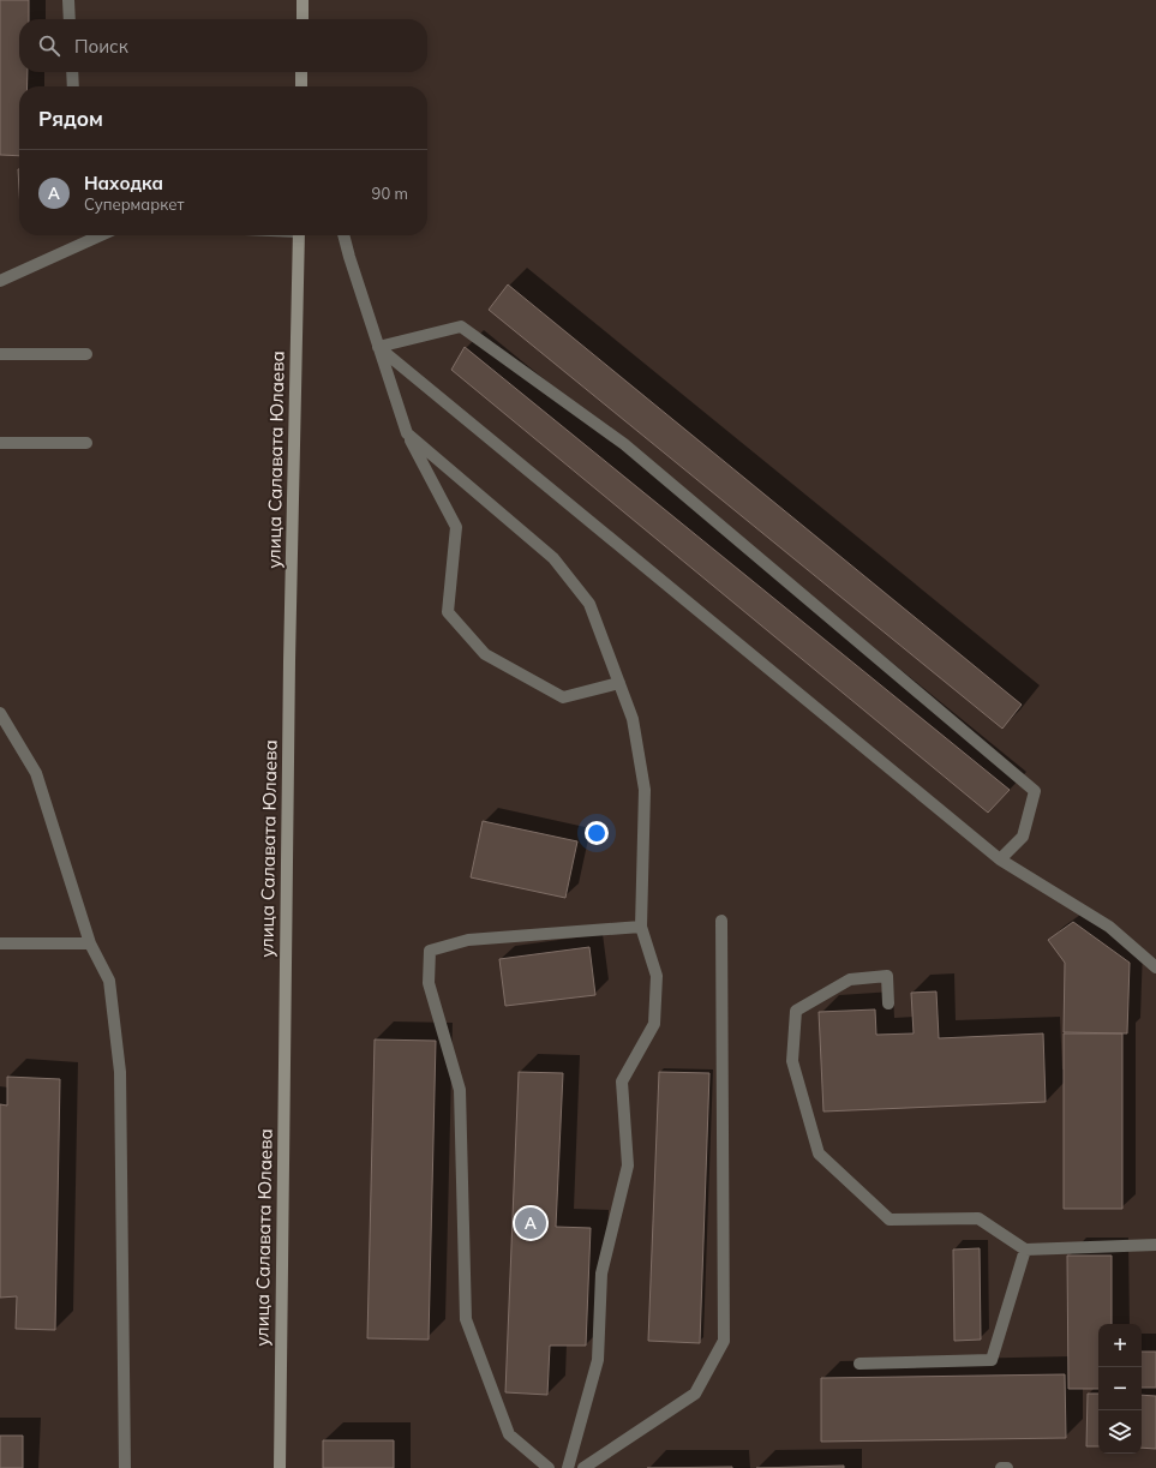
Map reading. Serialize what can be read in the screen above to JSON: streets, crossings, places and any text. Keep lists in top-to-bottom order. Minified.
{"streets":{"street":["улица Салавата Юлаева"]},"page":{"search":"Поиск","heading":"Рядом","list":[{"mark":"A","name":"Находка","note":"Супермаркет","value":"90 m"}],"pins":"A","map_buttons":["+","−"]}}
